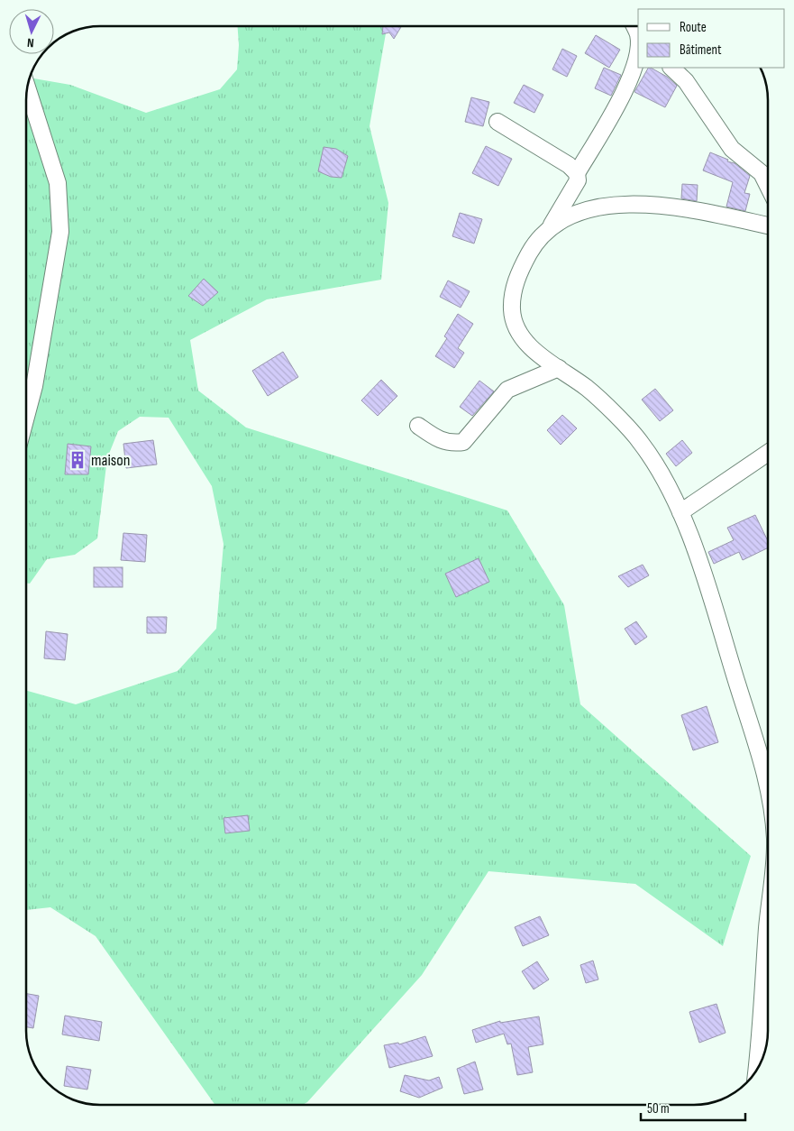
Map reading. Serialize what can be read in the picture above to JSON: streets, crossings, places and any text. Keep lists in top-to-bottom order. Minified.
{"places":{"building":["maison"]},"legend":["Route","Bâtiment"],"scale_bar":"50 m","north":"bottom"}
